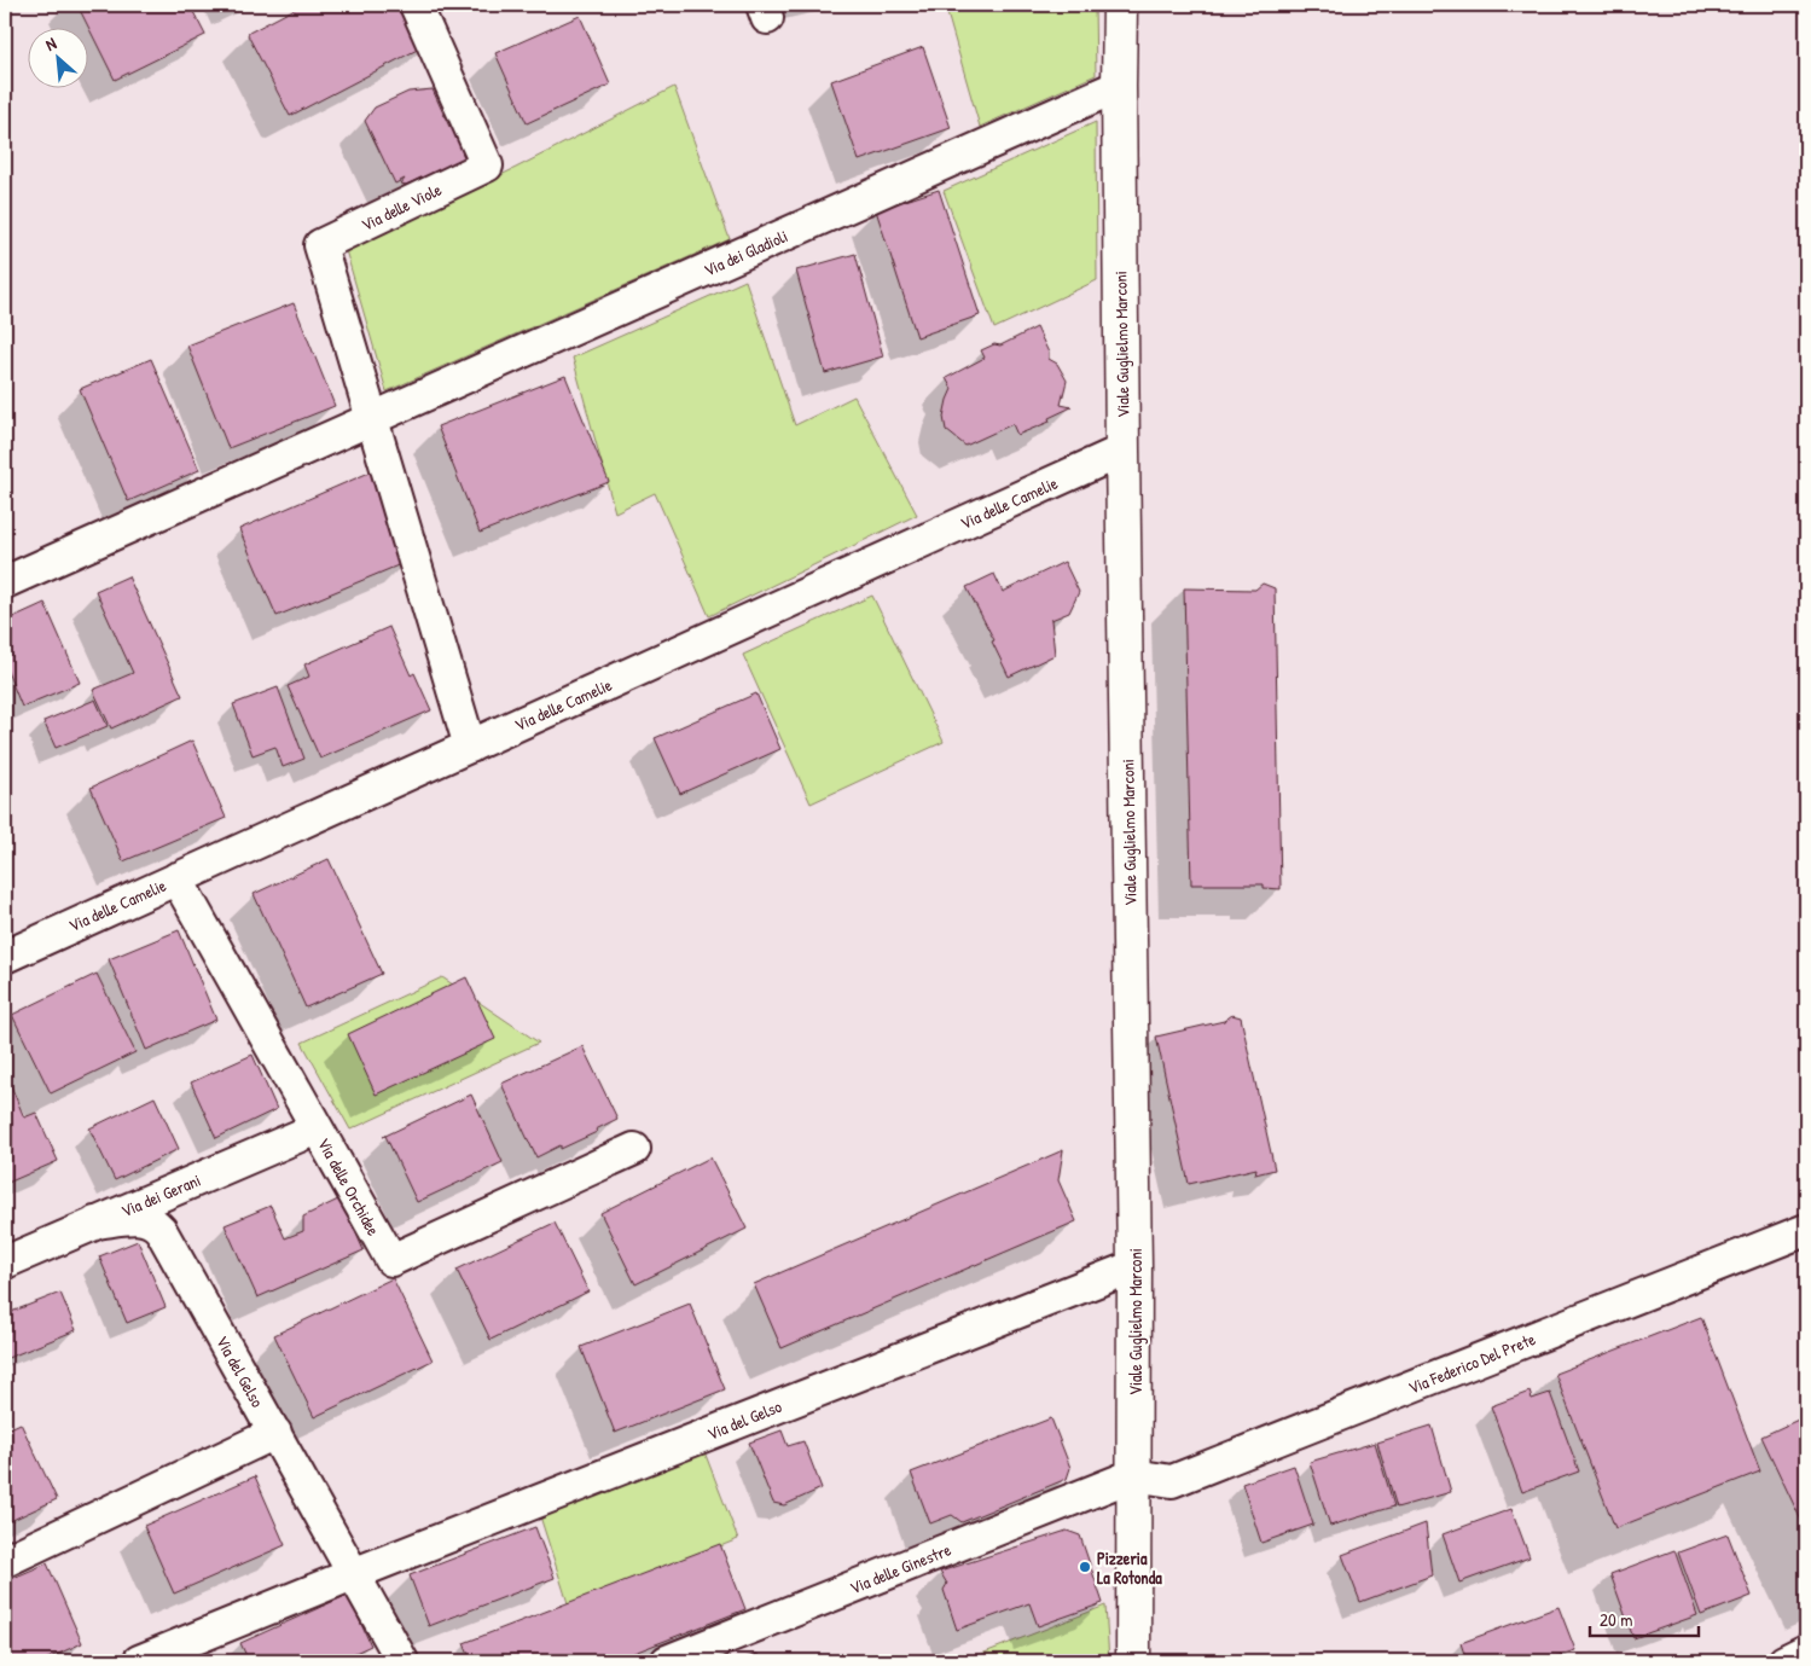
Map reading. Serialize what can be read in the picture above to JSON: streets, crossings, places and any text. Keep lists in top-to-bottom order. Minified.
{"streets":{"street":["Via delle Viole","Via dei Gladioli","Viale Guglielmo Marconi","Via delle Camelie","Via delle Orchidee","Via dei Gerani","Via Federico Del Prete","Via del Gelso","Via delle Ginestre"]},"crossings":[["Via delle Viole","Via dei Gladioli"],["Via dei Gladioli","Viale Guglielmo Marconi"],["Viale Guglielmo Marconi","Via delle Camelie"],["Viale Guglielmo Marconi","Via Federico Del Prete"],["Viale Guglielmo Marconi","Via del Gelso"],["Viale Guglielmo Marconi","Via delle Ginestre"],["Via delle Camelie","Via delle Orchidee"],["Via delle Orchidee","Via dei Gerani"],["Via dei Gerani","Via del Gelso"],["Via Federico Del Prete","Via delle Ginestre"]],"places":["Pizzeria La Rotonda"],"scale_bar":"20 m","north":"top left"}
